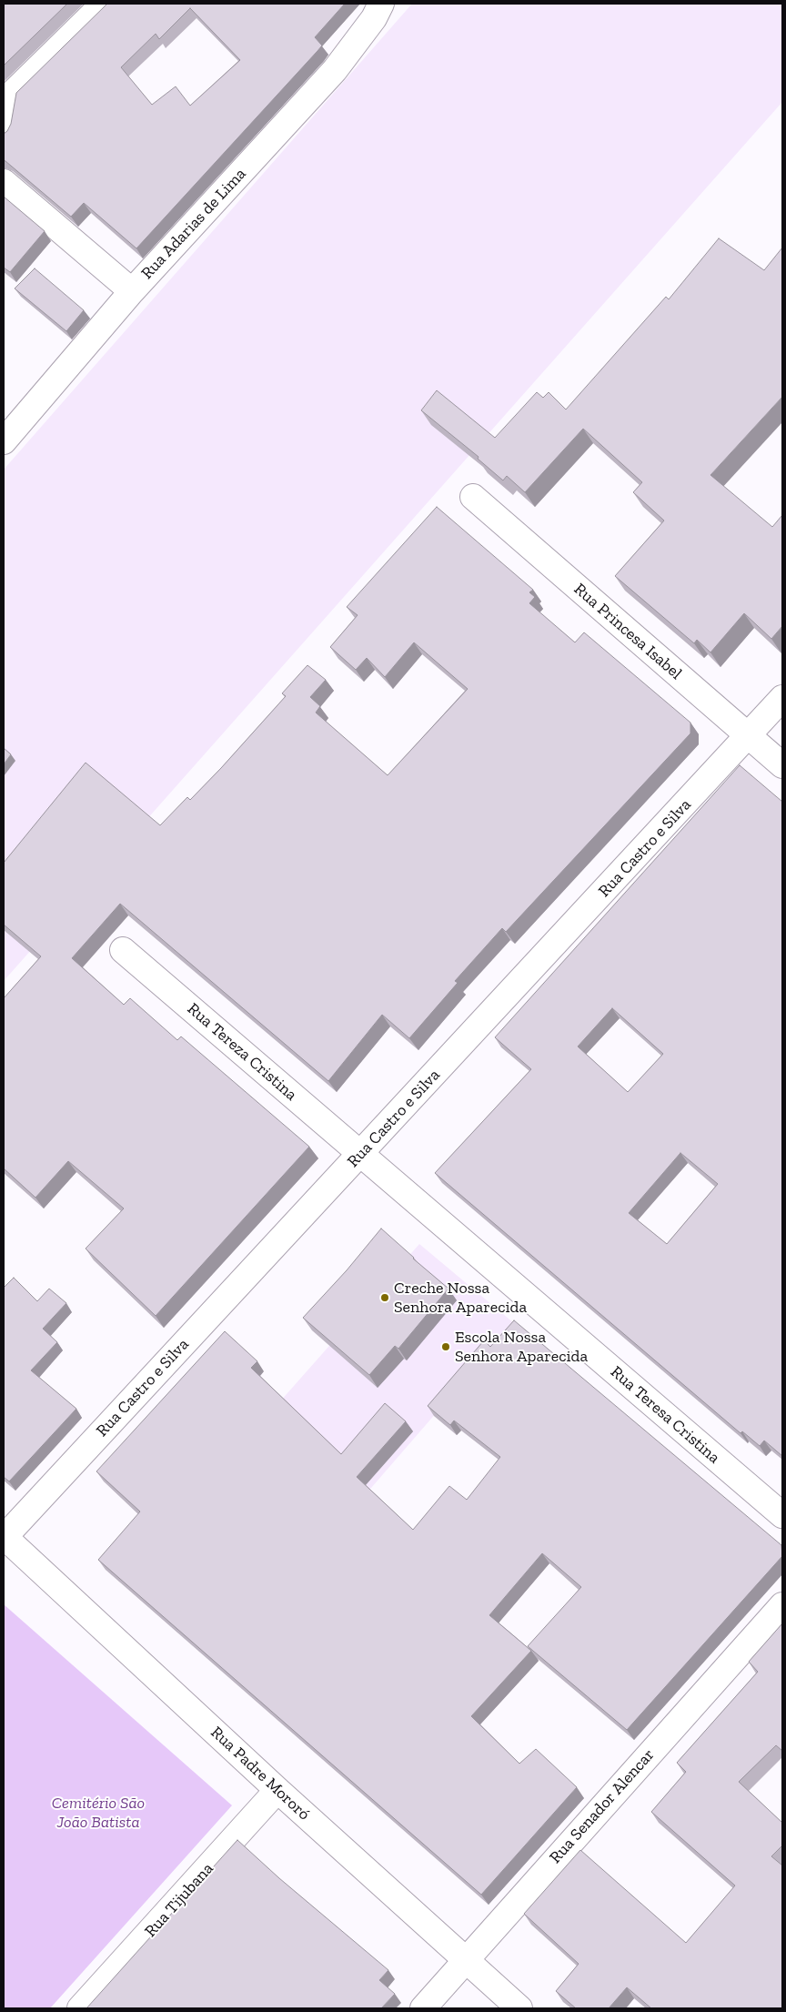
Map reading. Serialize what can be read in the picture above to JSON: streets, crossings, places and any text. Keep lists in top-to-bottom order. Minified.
{"streets":{"street":["Rua Adarias de Lima","Rua Princesa Isabel","Rua Castro e Silva","Rua Tereza Cristina","Rua Teresa Cristina","Rua Padre Mororó","Rua Senador Alencar","Rua Tijubana"]},"crossings":[["Rua Princesa Isabel","Rua Castro e Silva"],["Rua Castro e Silva","Rua Tereza Cristina"],["Rua Castro e Silva","Rua Teresa Cristina"],["Rua Castro e Silva","Rua Padre Mororó"],["Rua Tereza Cristina","Rua Teresa Cristina"],["Rua Padre Mororó","Rua Senador Alencar"],["Rua Padre Mororó","Rua Tijubana"]],"parks":["Cemitério São João Batista"],"places":["Creche Nossa Senhora Aparecida","Escola Nossa Senhora Aparecida"]}
